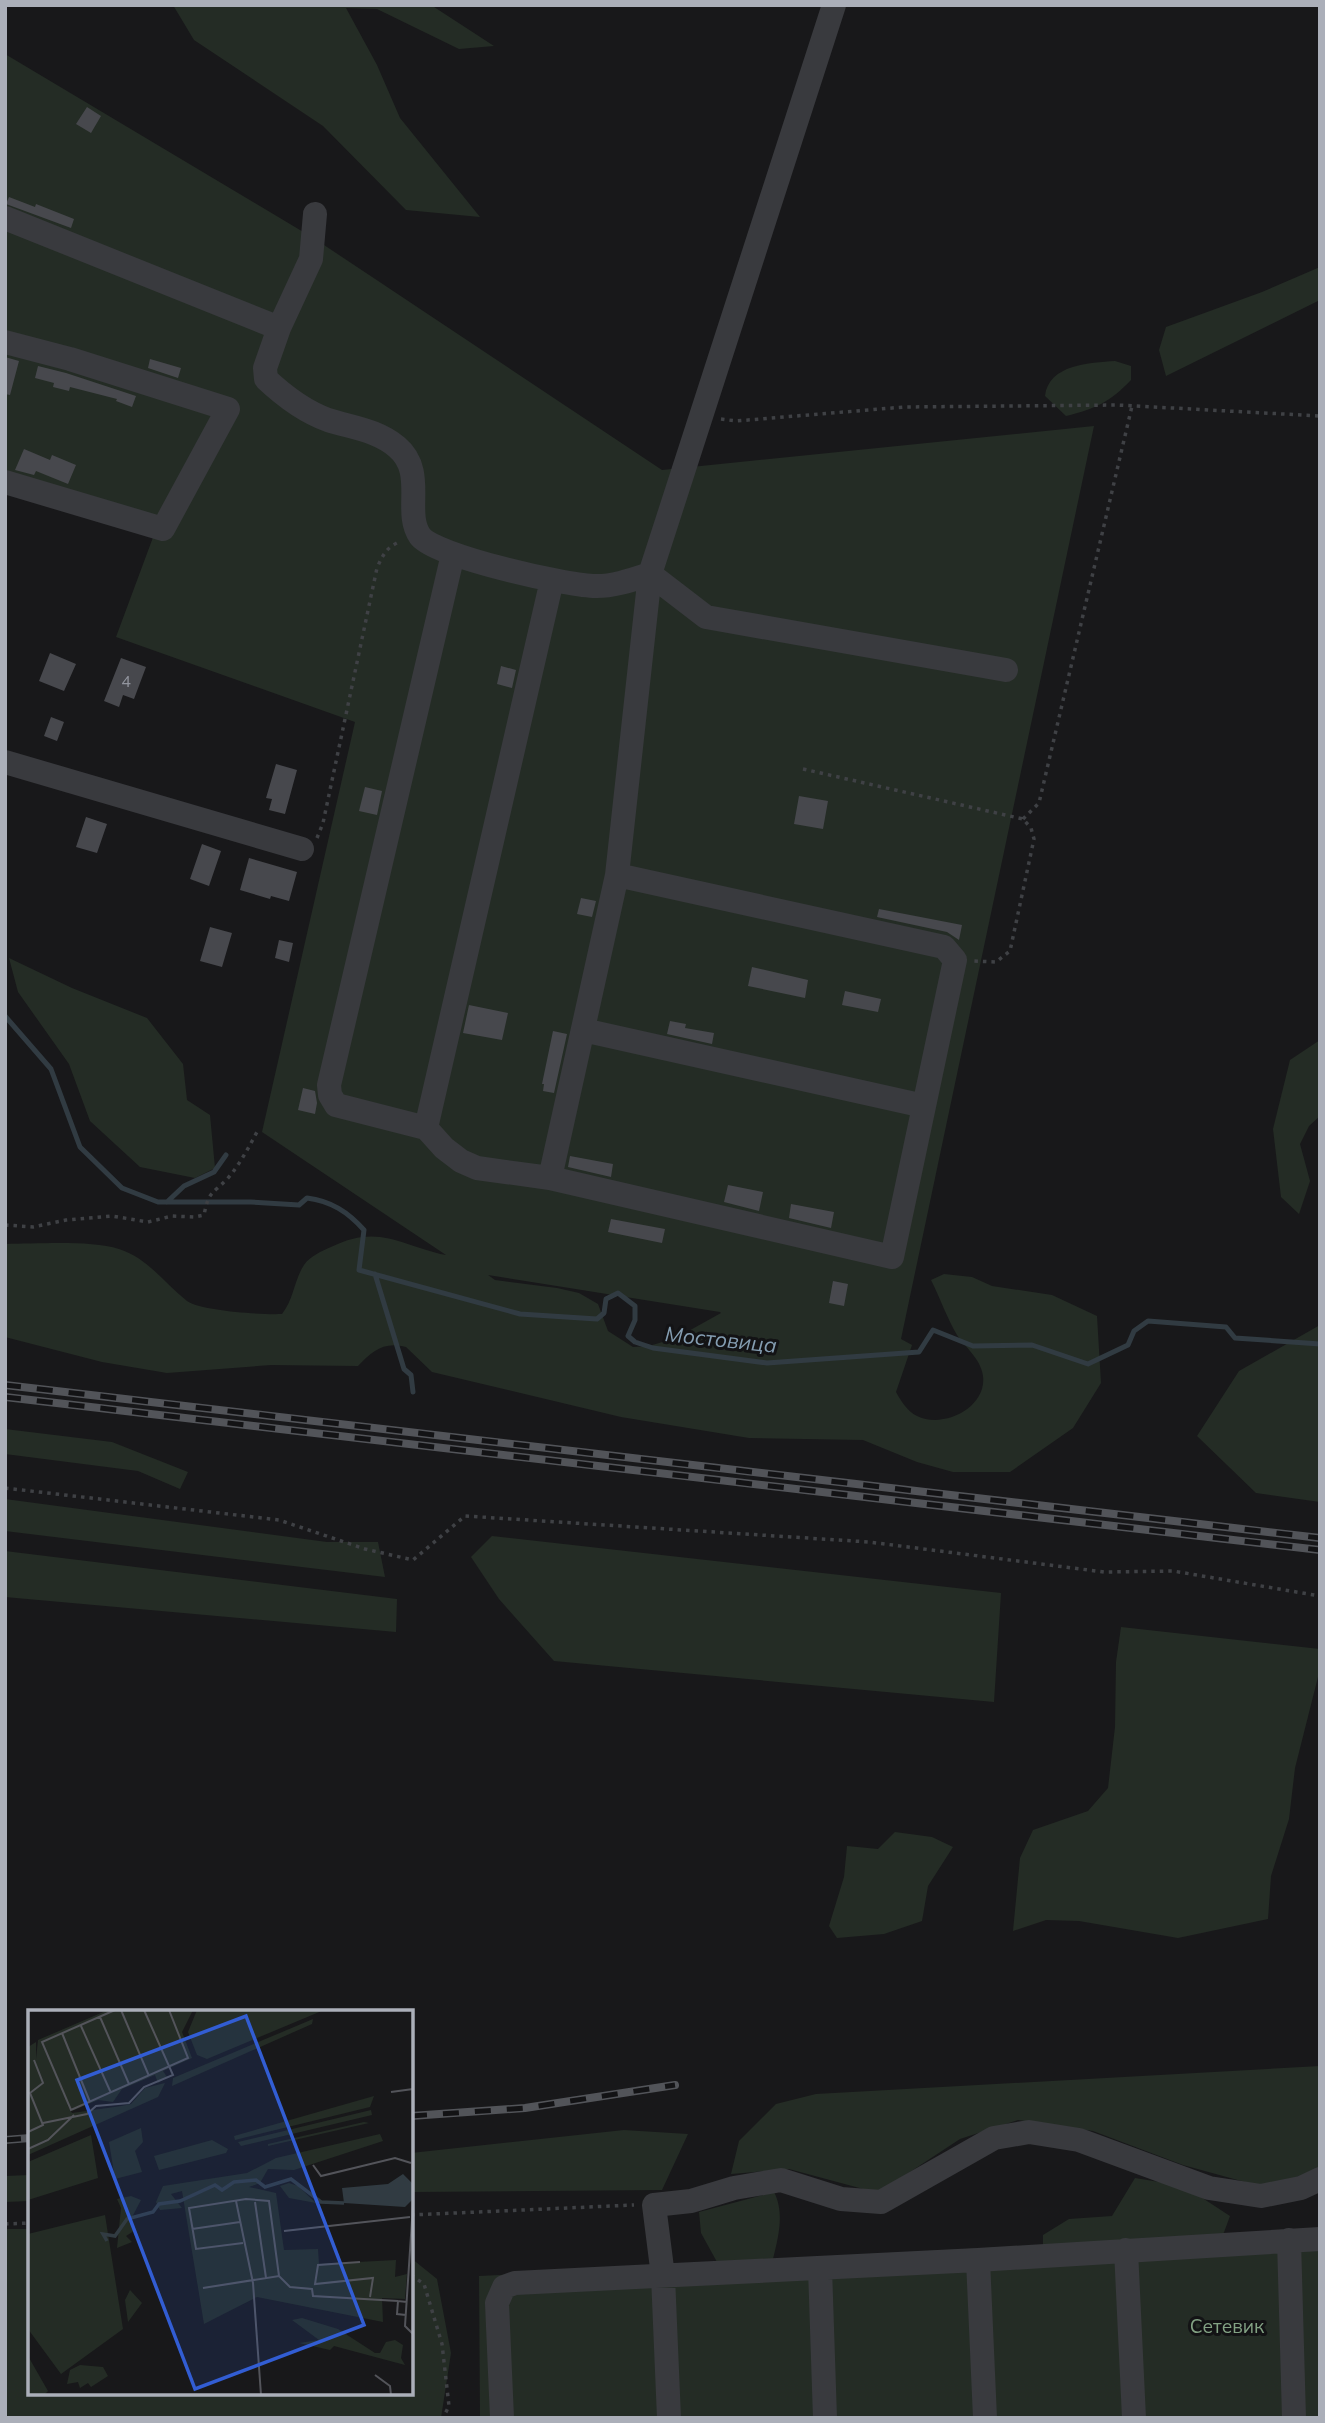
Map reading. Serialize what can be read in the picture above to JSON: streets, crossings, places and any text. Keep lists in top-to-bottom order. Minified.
{"water":["Мостовица"],"parks":["Сетевик"],"house_numbers":["4"]}
